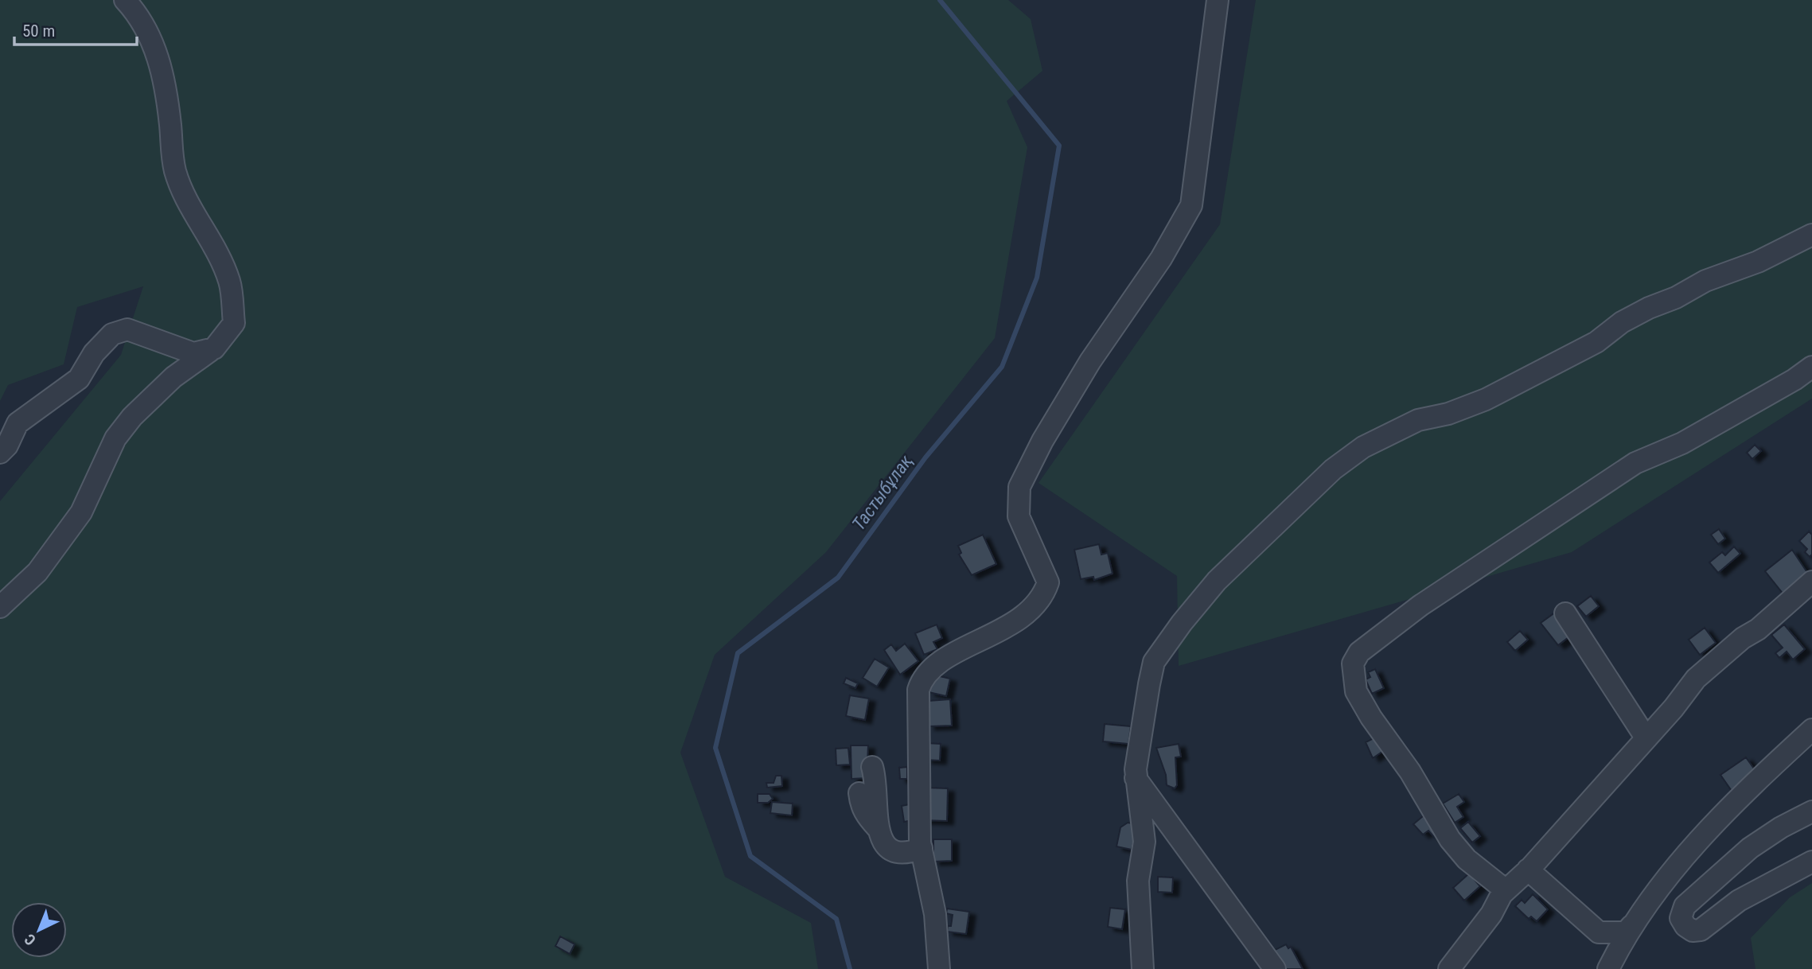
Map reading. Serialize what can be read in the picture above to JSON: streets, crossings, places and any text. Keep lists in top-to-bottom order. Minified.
{"water":["Тастыбұлақ"],"scale_bar":"50 m","north":"bottom left"}
